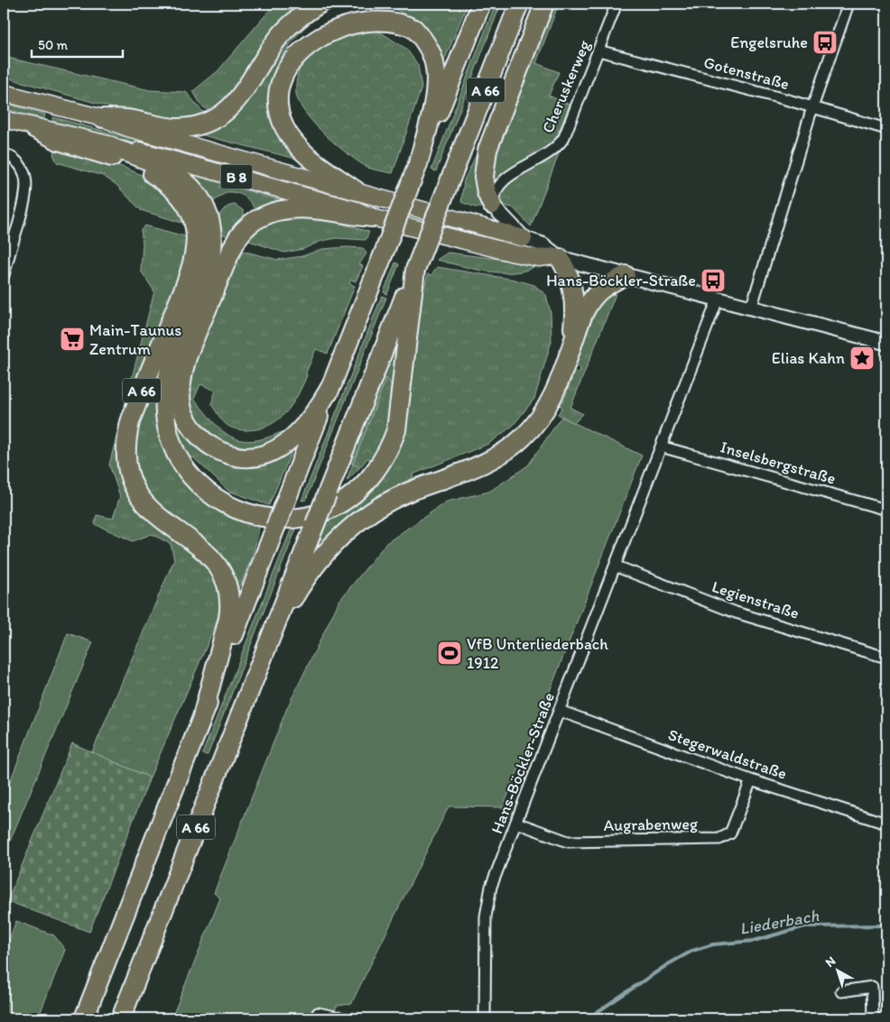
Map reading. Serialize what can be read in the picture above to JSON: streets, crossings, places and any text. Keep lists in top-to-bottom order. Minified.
{"streets":{"highway":["A 66","B 8"],"street":["Gotenstraße","Cheruskerweg","Inselsbergstraße","Legienstraße","Stegerwaldstraße","Hans-Böckler-Straße","Augrabenweg"]},"crossings":[["Gotenstraße","Cheruskerweg"],["A 66","B 8"],["Inselsbergstraße","Hans-Böckler-Straße"],["Legienstraße","Hans-Böckler-Straße"],["Stegerwaldstraße","Hans-Böckler-Straße"],["Stegerwaldstraße","Augrabenweg"],["Hans-Böckler-Straße","Augrabenweg"]],"water":["Liederbach"],"places":{"bus stop":["Engelsruhe","Hans-Böckler-Straße"],"supermarket":["Main-Taunus Zentrum"],"place":["Elias Kahn"],"sports":["VfB Unterliederbach 1912"]},"scale_bar":"50 m","north":"top left"}
